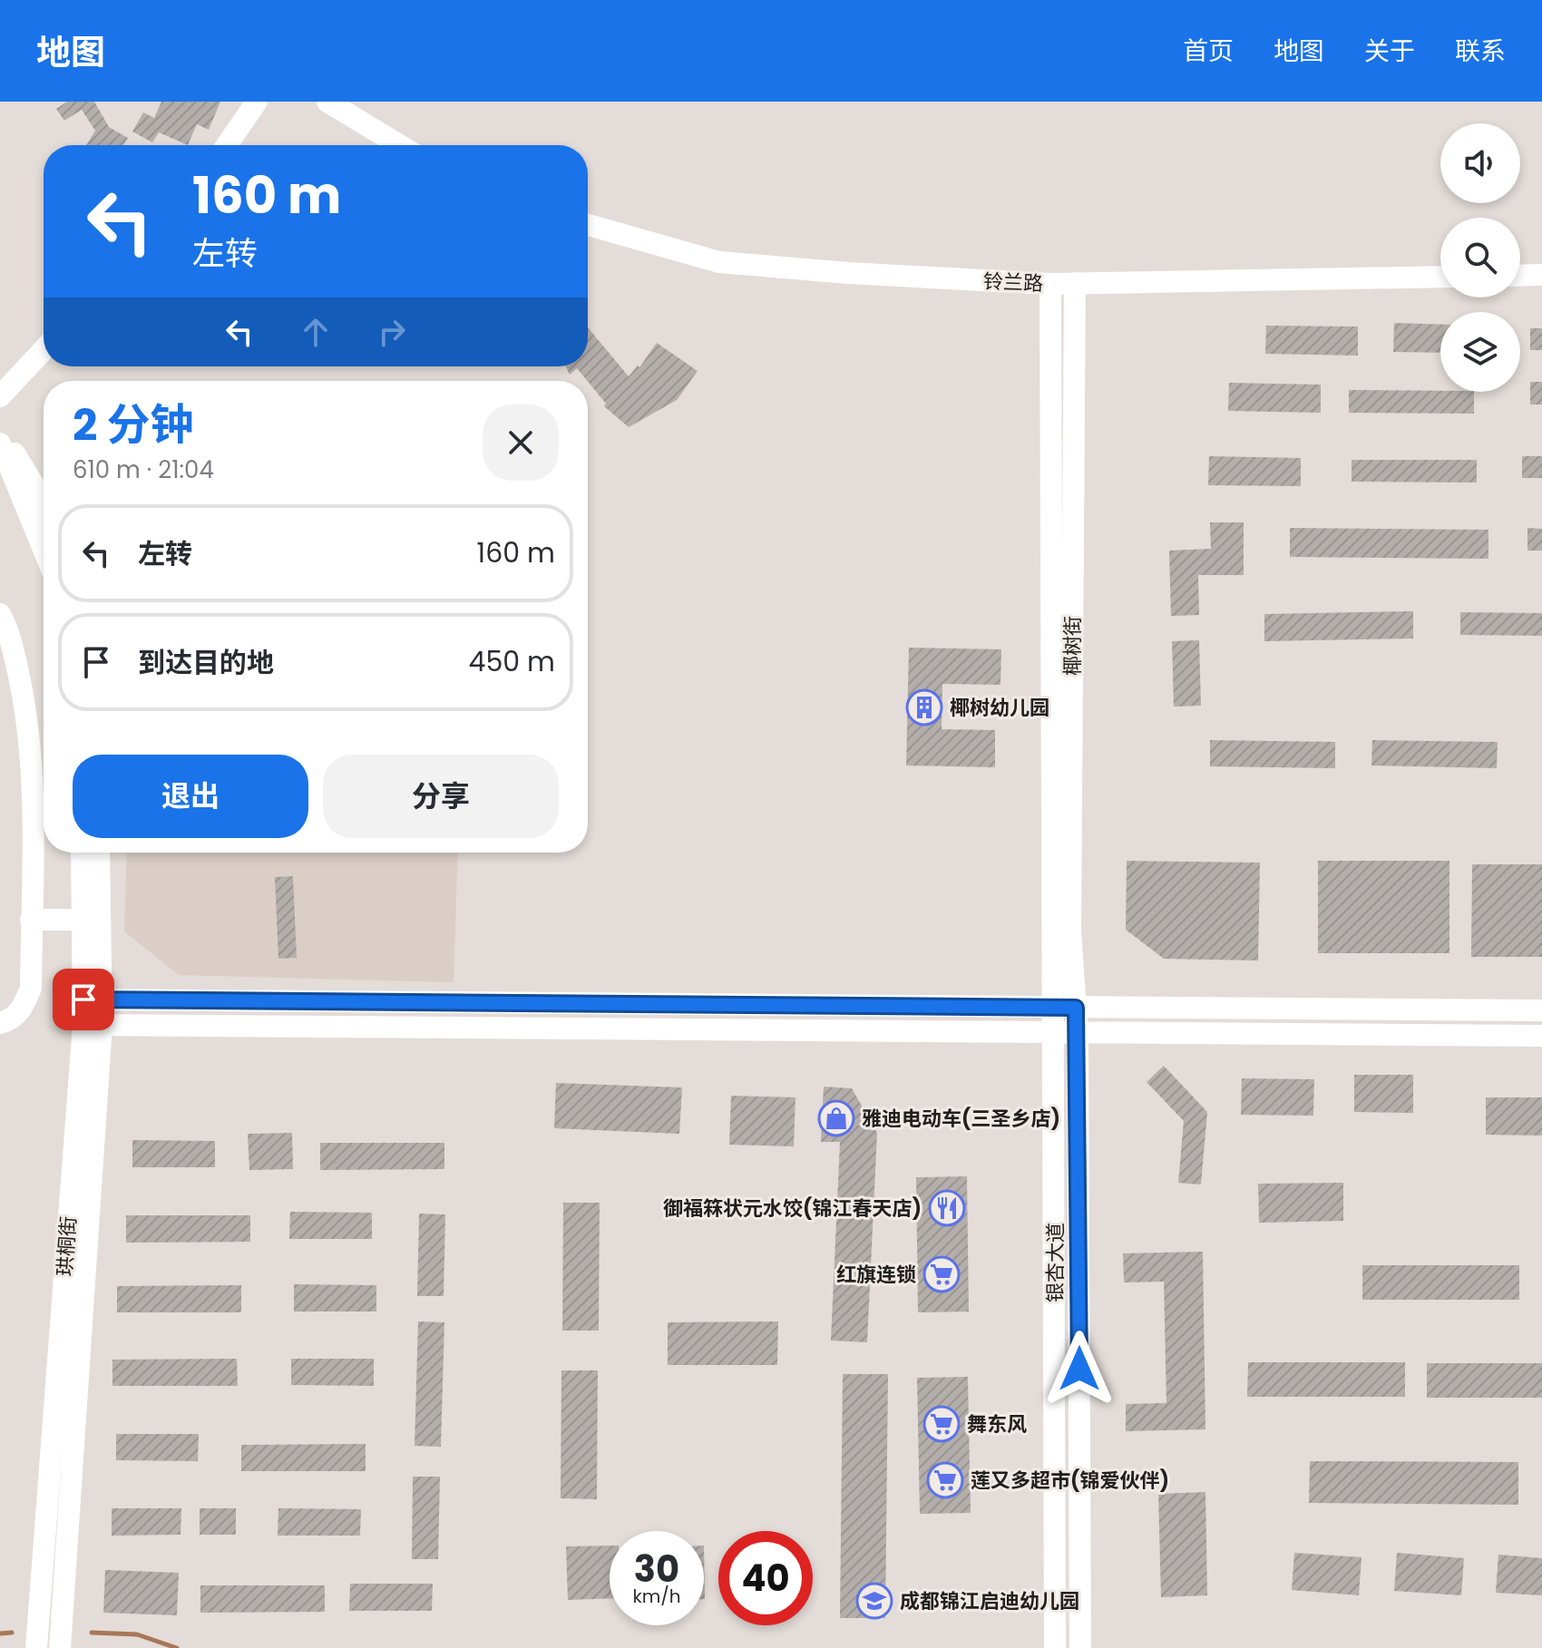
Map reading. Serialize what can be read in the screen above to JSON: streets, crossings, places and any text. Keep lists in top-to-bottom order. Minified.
{"streets":{"street":["铃兰路","椰树街","珙桐街","银杏大道"]},"crossings":[["铃兰路","椰树街"],["椰树街","银杏大道"]],"places":{"building":["椰树幼儿园"],"shop":["雅迪电动车(三圣乡店)"],"restaurant":["御福箖状元水饺(锦江春天店)"],"supermarket":["红旗连锁","舞东风","莲又多超市(锦爱伙伴)"],"school or university":["成都锦江启迪幼儿园"]},"page":{"header":"地图","nav":["首页","地图","关于","联系"],"turn":["160 m","左转"],"heading":["2 分钟","610 m · 21:04"],"list":[{"name":"左转","value":"160 m"},{"name":"到达目的地","value":"450 m"}],"buttons":["退出","分享"],"speed":"30 km/h","limit":"40"}}
